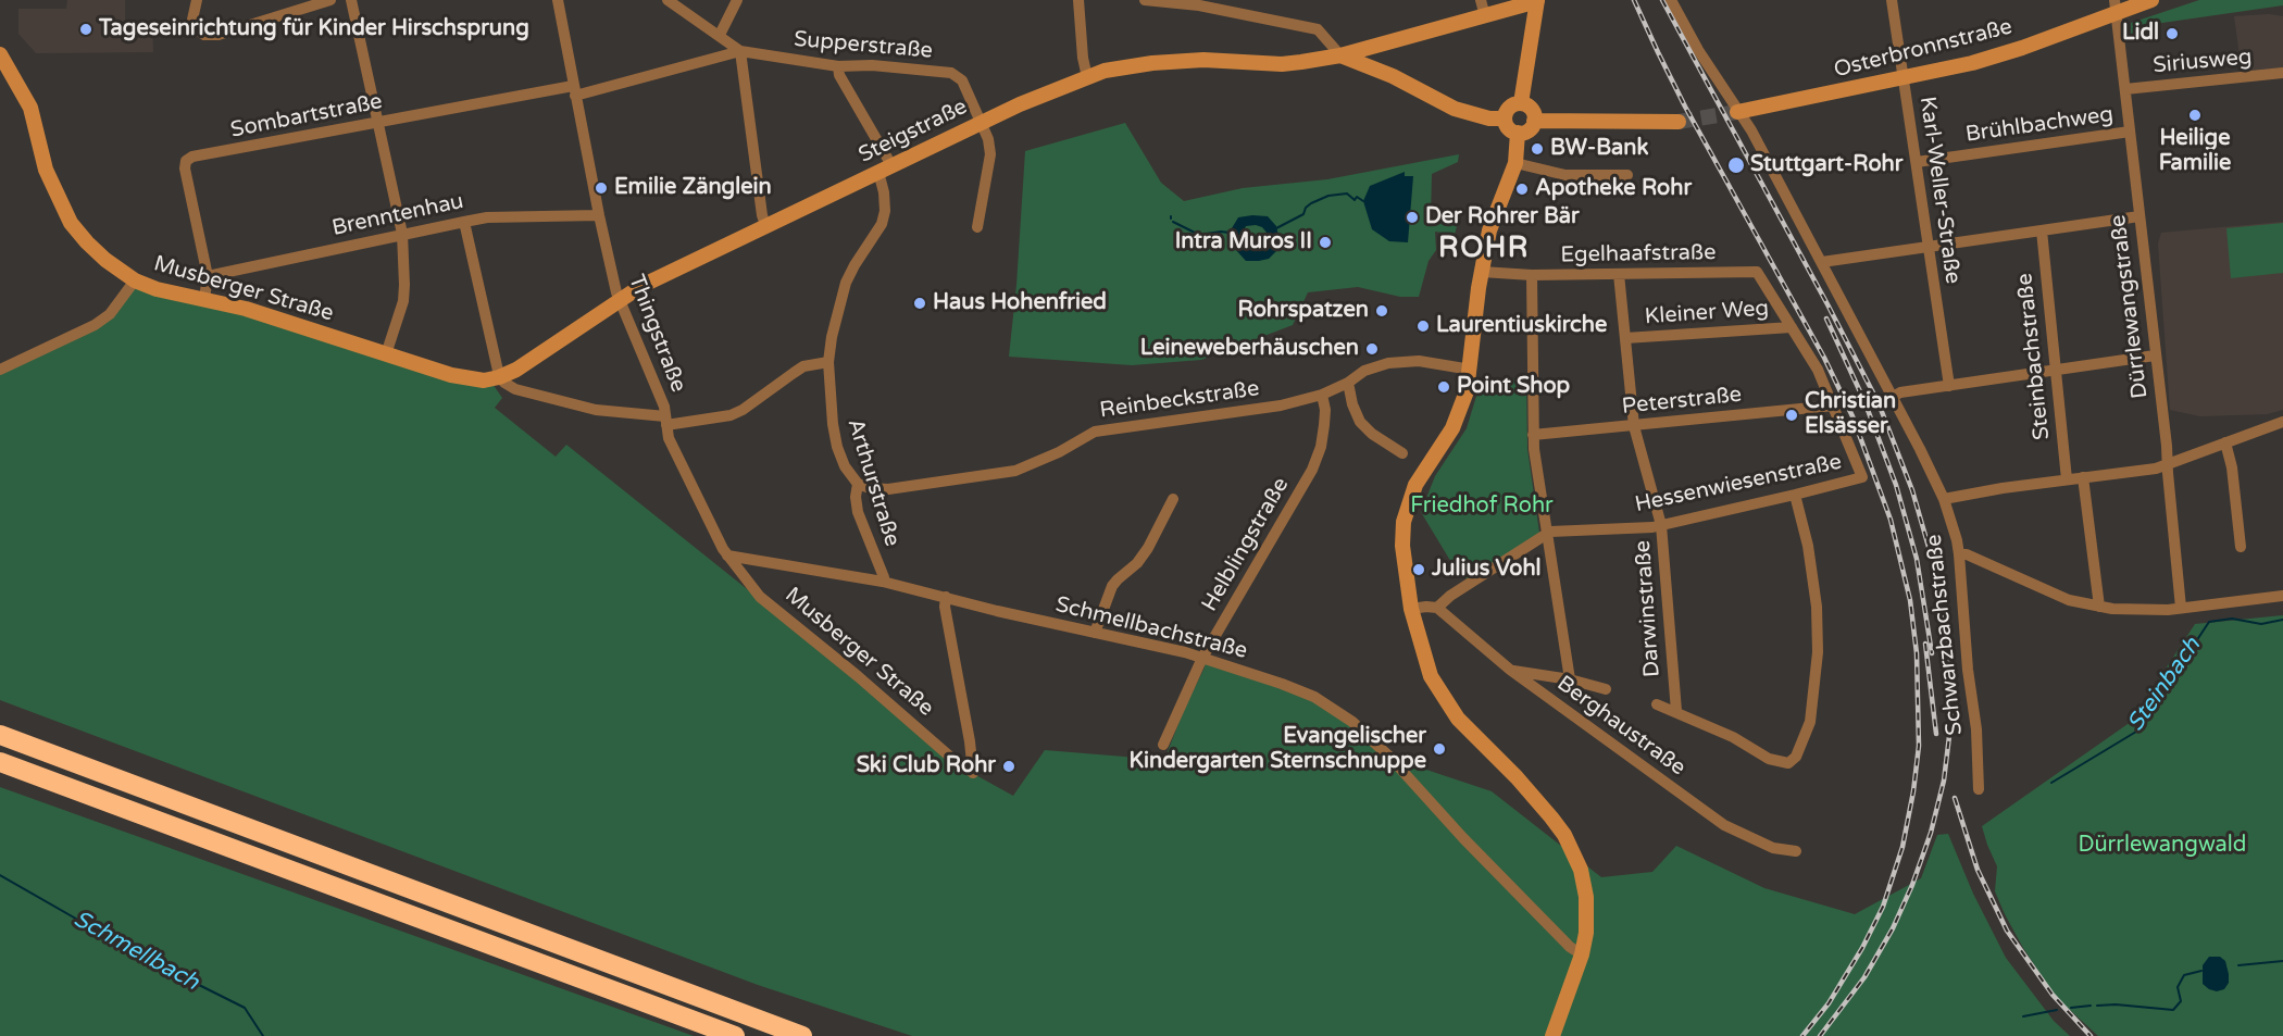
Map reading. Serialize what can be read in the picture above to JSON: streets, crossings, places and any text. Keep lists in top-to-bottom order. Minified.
{"streets":{"street":["Supperstraße","Osterbronnstraße","Siriusweg","Sombartstraße","Brühlbachweg","Steigstraße","Karl-Weller-Straße","Brenntenhau","Egelhaafstraße","Musberger Straße","Dürrlewangstraße","Kleiner Weg","Thingstraße","Steinbachstraße","Reinbeckstraße","Peterstraße","Arthurstraße","Hessenwiesenstraße","Helblingstraße","Darwinstraße","Schmellbachstraße","Schwarzbachstraße","Berghaustraße"]},"crossings":[["Supperstraße","Sombartstraße"],["Supperstraße","Steigstraße"],["Supperstraße","Arthurstraße"],["Osterbronnstraße","Karl-Weller-Straße"],["Osterbronnstraße","Dürrlewangstraße"],["Osterbronnstraße","Schwarzbachstraße"],["Siriusweg","Dürrlewangstraße"],["Sombartstraße","Brenntenhau"],["Sombartstraße","Musberger Straße"],["Sombartstraße","Thingstraße"],["Brühlbachweg","Karl-Weller-Straße"],["Brühlbachweg","Dürrlewangstraße"],["Steigstraße","Musberger Straße"],["Steigstraße","Thingstraße"],["Steigstraße","Arthurstraße"],["Brenntenhau","Thingstraße"],["Egelhaafstraße","Kleiner Weg"],["Egelhaafstraße","Darwinstraße"],["Musberger Straße","Thingstraße"],["Musberger Straße","Schmellbachstraße"],["Kleiner Weg","Darwinstraße"],["Thingstraße","Schmellbachstraße"],["Reinbeckstraße","Arthurstraße"],["Reinbeckstraße","Helblingstraße"],["Peterstraße","Hessenwiesenstraße"],["Peterstraße","Darwinstraße"],["Arthurstraße","Schmellbachstraße"],["Hessenwiesenstraße","Darwinstraße"],["Hessenwiesenstraße","Berghaustraße"],["Helblingstraße","Schmellbachstraße"]],"districts":["ROHR"],"water":["Steinbach","Schmellbach"],"parks":["Friedhof Rohr","Dürrlewangwald"],"places":["Tageseinrichtung für Kinder Hirschsprung","Lidl","Heilige Familie","BW-Bank","Stuttgart-Rohr","Emilie Zänglein","Apotheke Rohr","Der Rohrer Bär","Intra Muros II","Haus Hohenfried","Rohrspatzen","Laurentiuskirche","Leineweberhäuschen","Point Shop","Christian Elsässer","Julius Vohl","Evangelischer Kindergarten Sternschnuppe","Ski Club Rohr"]}
